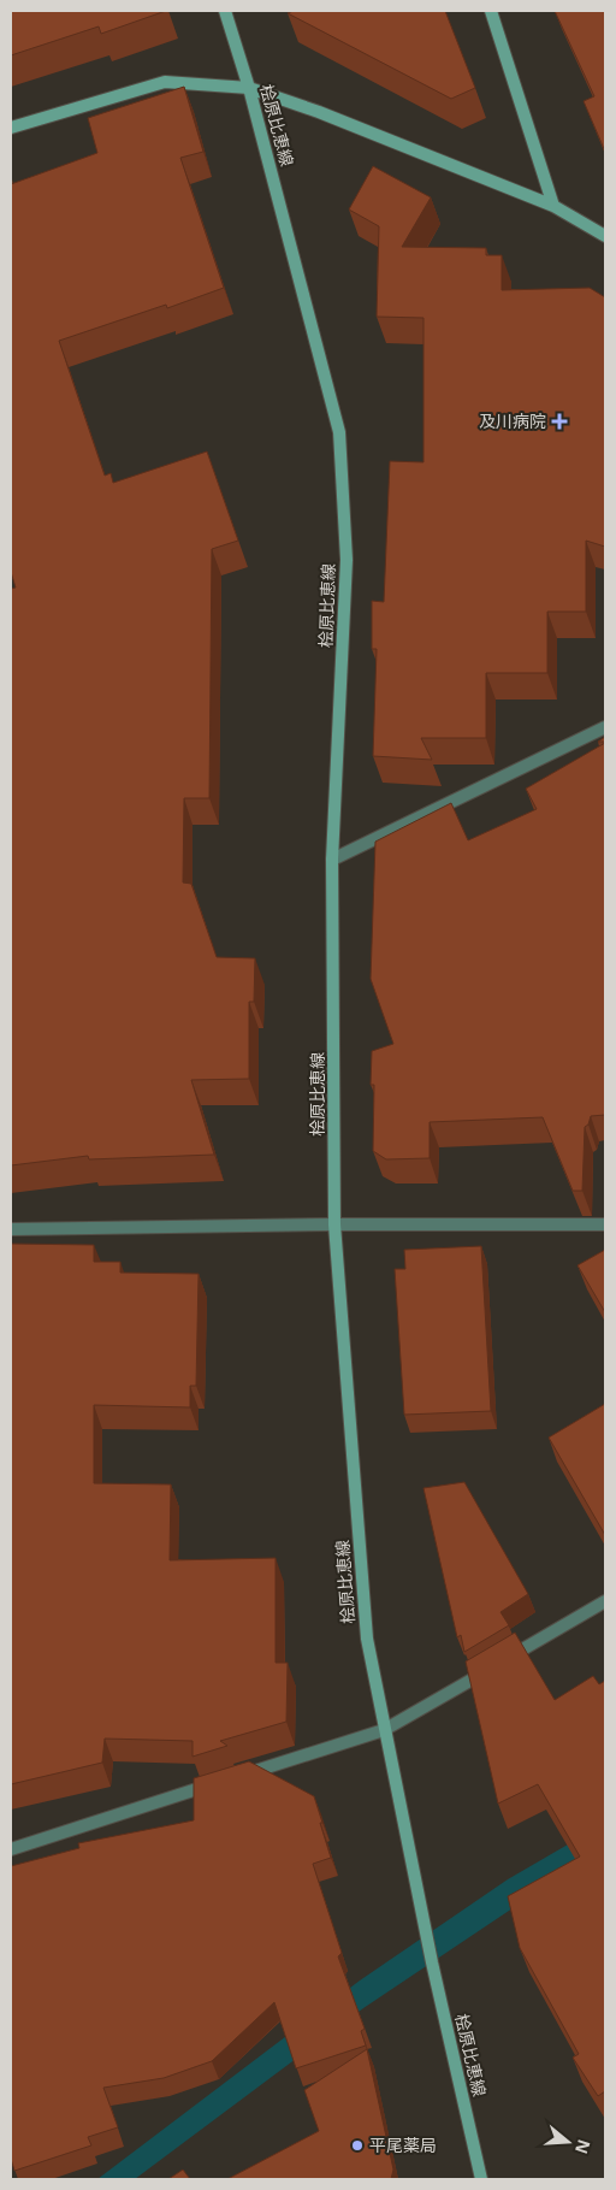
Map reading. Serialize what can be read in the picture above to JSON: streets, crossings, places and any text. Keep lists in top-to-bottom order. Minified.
{"streets":{"main road":["桧原比恵線"]},"places":{"health":["及川病院"],"other":["平尾薬局"]},"north":"right"}
